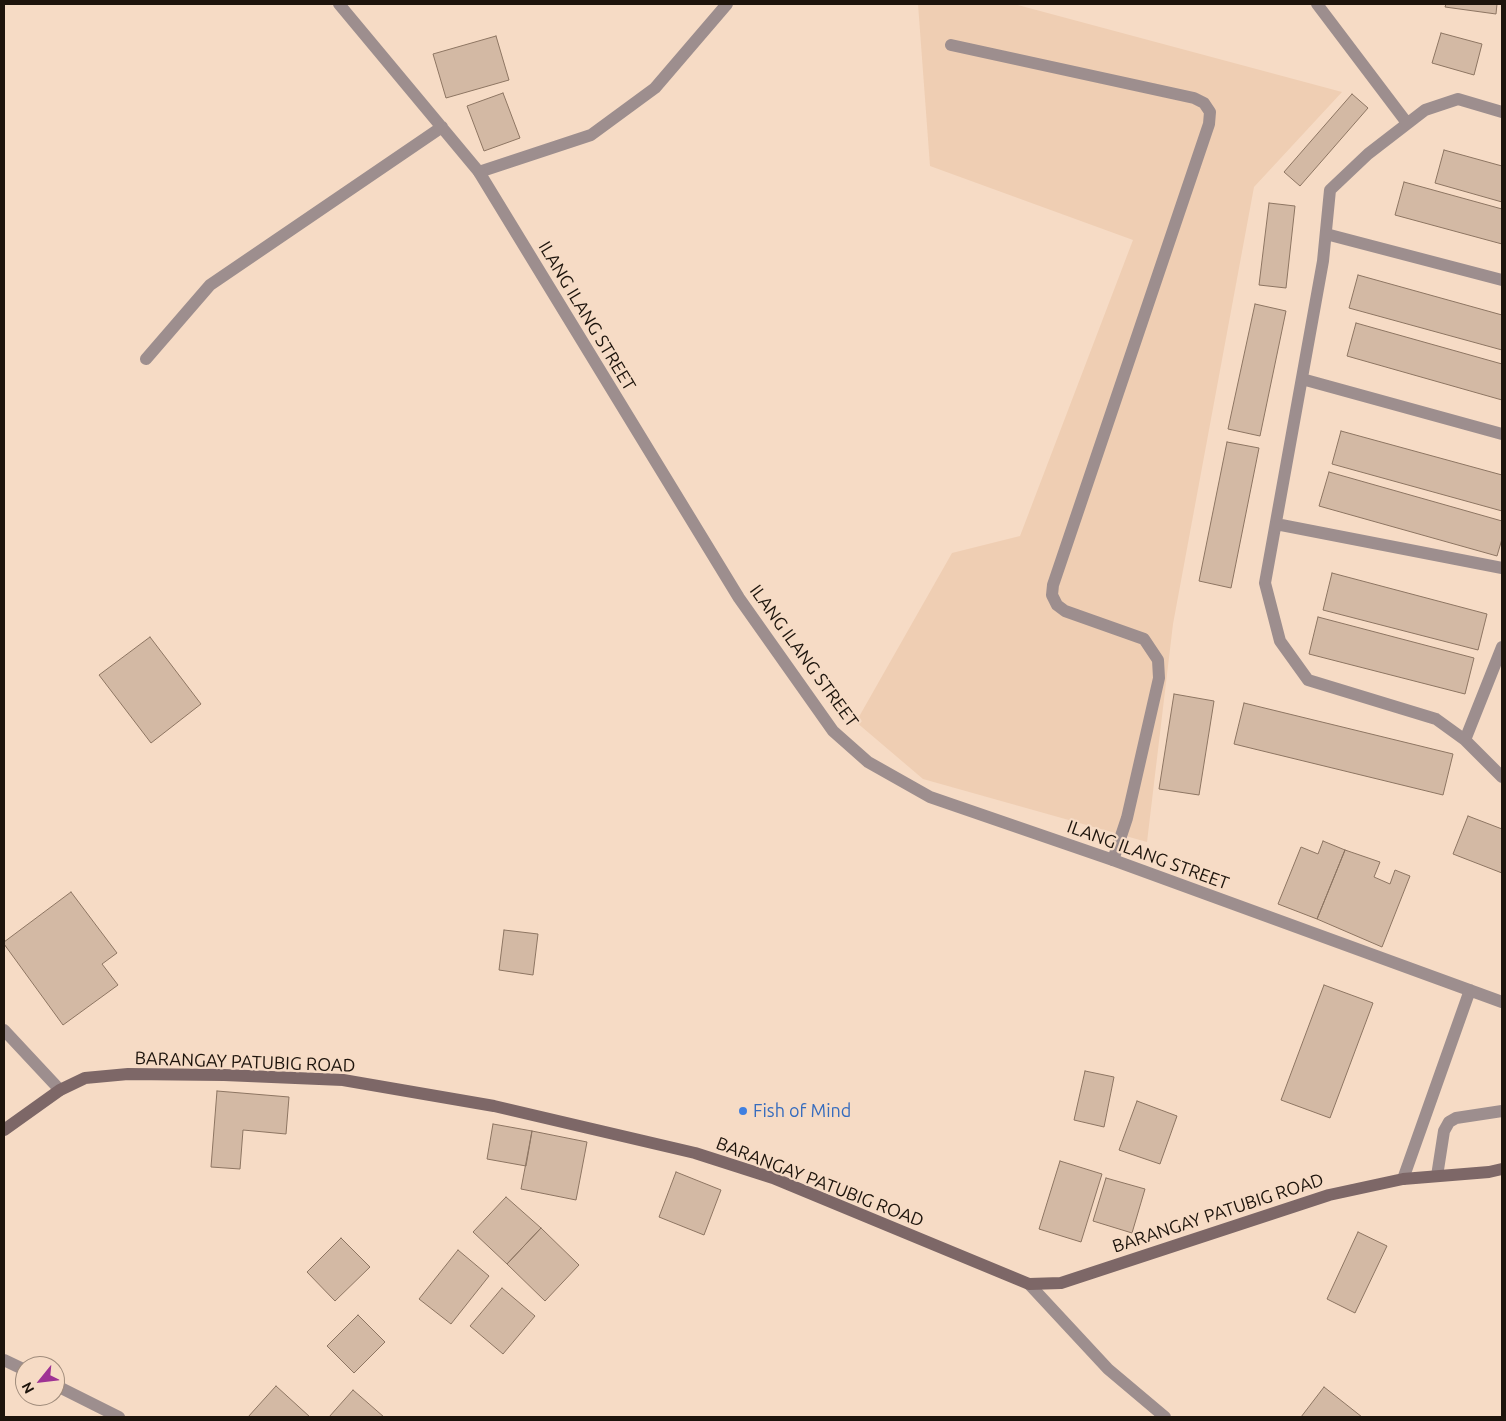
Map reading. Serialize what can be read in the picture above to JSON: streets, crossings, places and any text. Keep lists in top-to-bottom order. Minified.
{"streets":{"main road":["BARANGAY PATUBIG ROAD"],"street":["ILANG ILANG STREET"]},"places":["Fish of Mind"],"north":"bottom left"}
